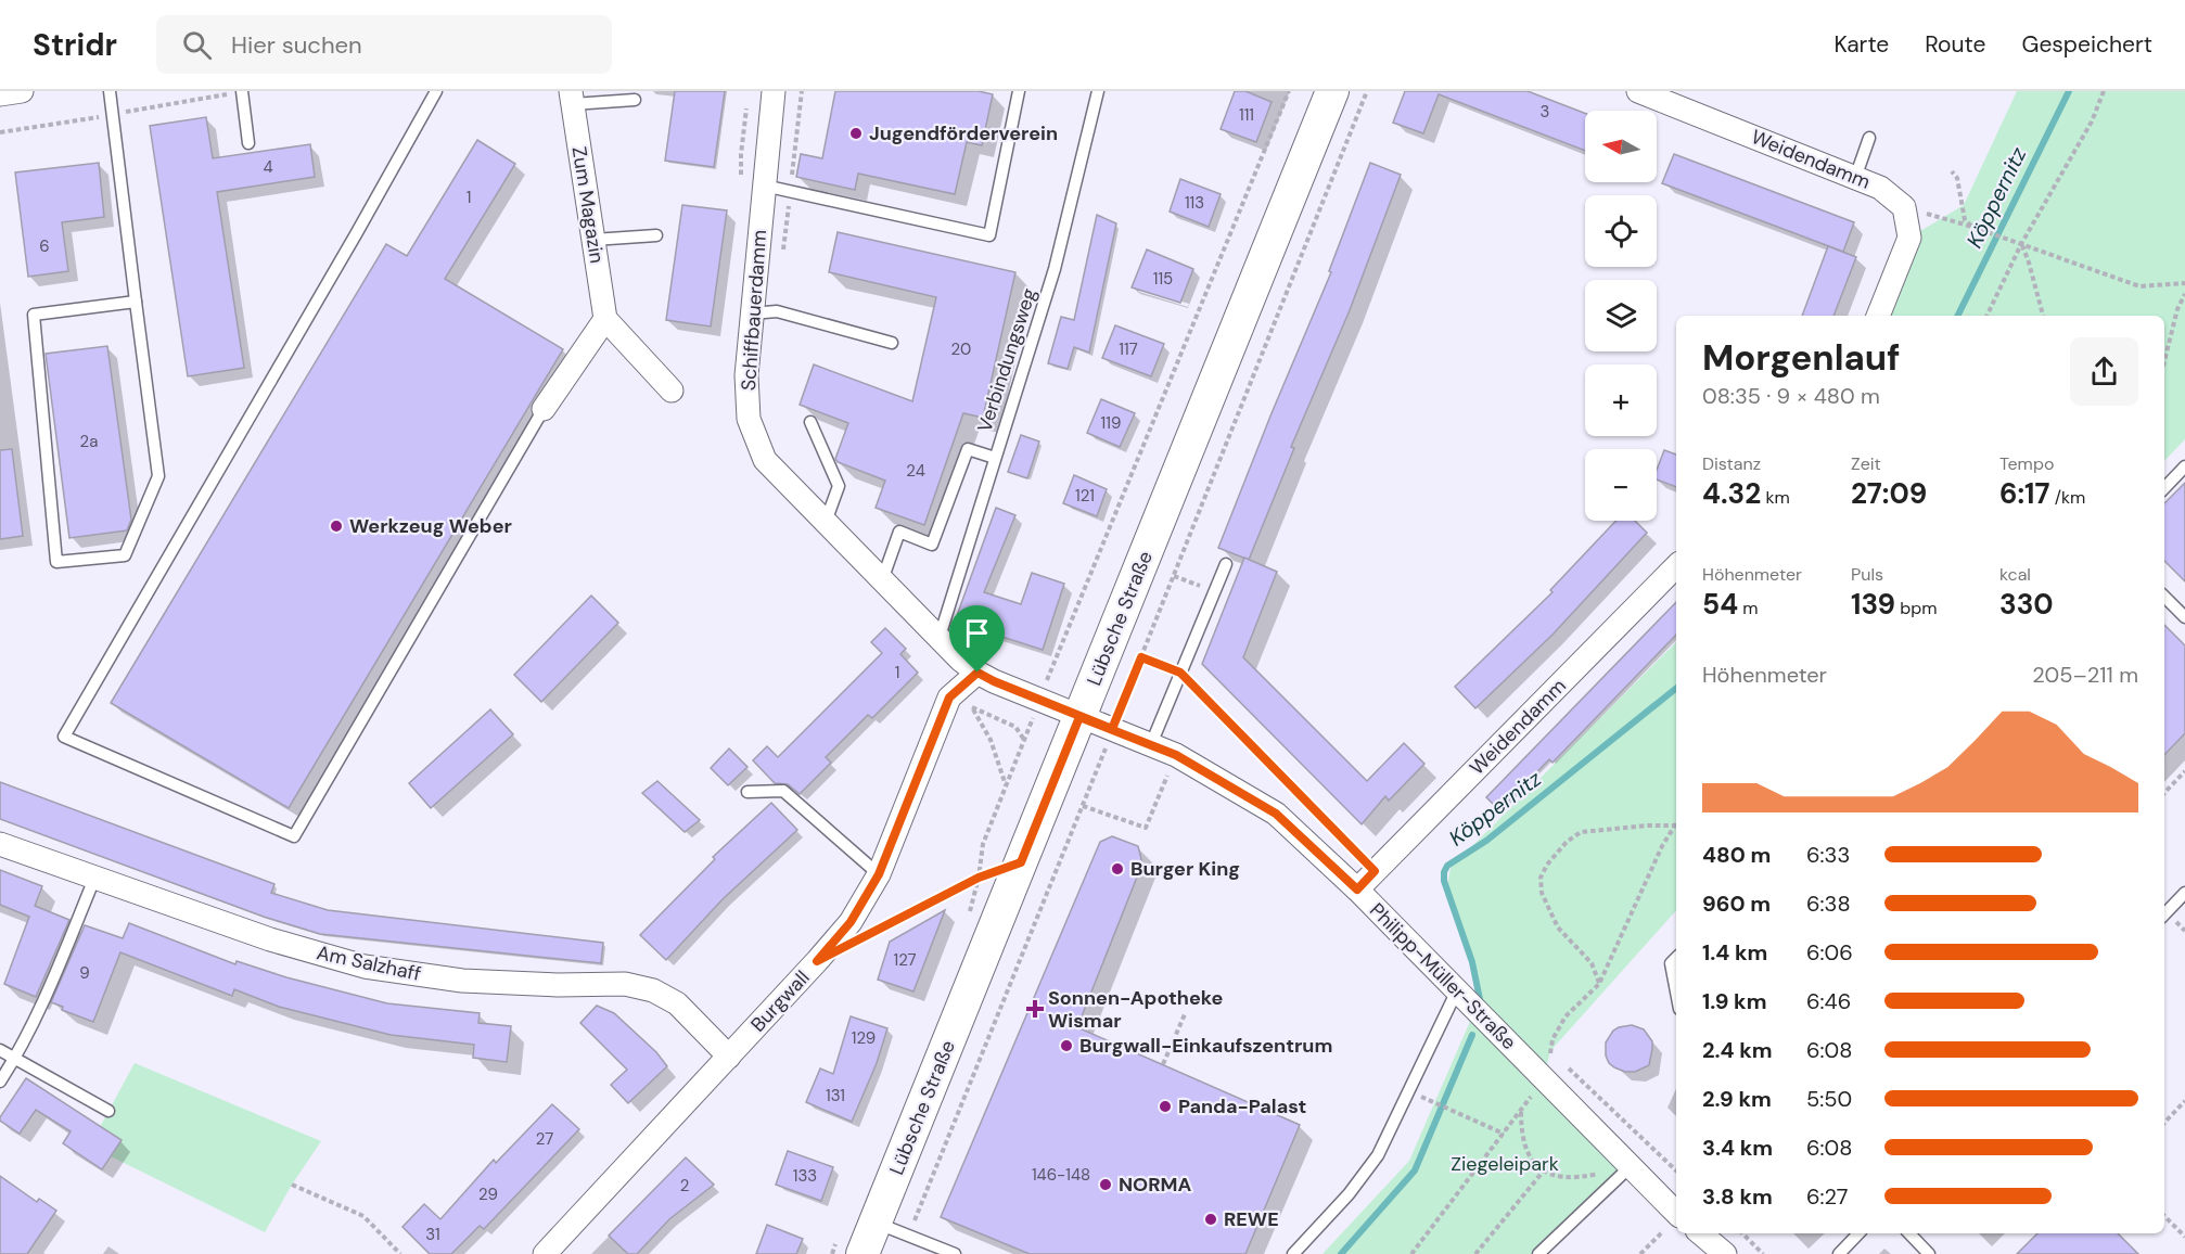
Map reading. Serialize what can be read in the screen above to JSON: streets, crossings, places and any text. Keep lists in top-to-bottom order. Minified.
{"streets":{"street":["Weidendamm","Zum Magazin","Schiffbauerdamm","Lübsche Straße","Am Salzhaff","Philipp-Müller-Straße","Burgwall"],"lane":["Verbindungsweg"]},"crossings":[["Weidendamm","Philipp-Müller-Straße"],["Schiffbauerdamm","Verbindungsweg"],["Schiffbauerdamm","Burgwall"],["Lübsche Straße","Philipp-Müller-Straße"],["Am Salzhaff","Burgwall"]],"water":["Köppernitz"],"parks":["Ziegeleipark"],"places":{"other":["Jugendförderverein","Werkzeug Weber","Burger King","Burgwall-Einkaufszentrum","Panda-Palast","NORMA","REWE"],"health":["Sonnen-Apotheke Wismar"]},"house_numbers":["3","111","4","1","113","6","115","20","117","119","2a","24","121","1","127","9","129","131","27","146-148","133","2","29","31"],"north":"left","page":{"header":"Stridr","search":"Hier suchen","nav":["Karte","Route","Gespeichert"],"map_buttons":["+","−"],"heading":["Morgenlauf","08:35 · 9 × 480 m"],"stats":[["Distanz","4.32 km"],["Zeit","27:09"],["Tempo","6:17 /km"],["Höhenmeter","54 m"],["Puls","139 bpm"],["kcal","330"]],"chart":["Höhenmeter","205–211 m"],"list":[{"name":"480 m","note":"6:33"},{"name":"960 m","note":"6:38"},{"name":"1.4 km","note":"6:06"},{"name":"1.9 km","note":"6:46"},{"name":"2.4 km","note":"6:08"},{"name":"2.9 km","note":"5:50"},{"name":"3.4 km","note":"6:08"},{"name":"3.8 km","note":"6:27"}]}}
